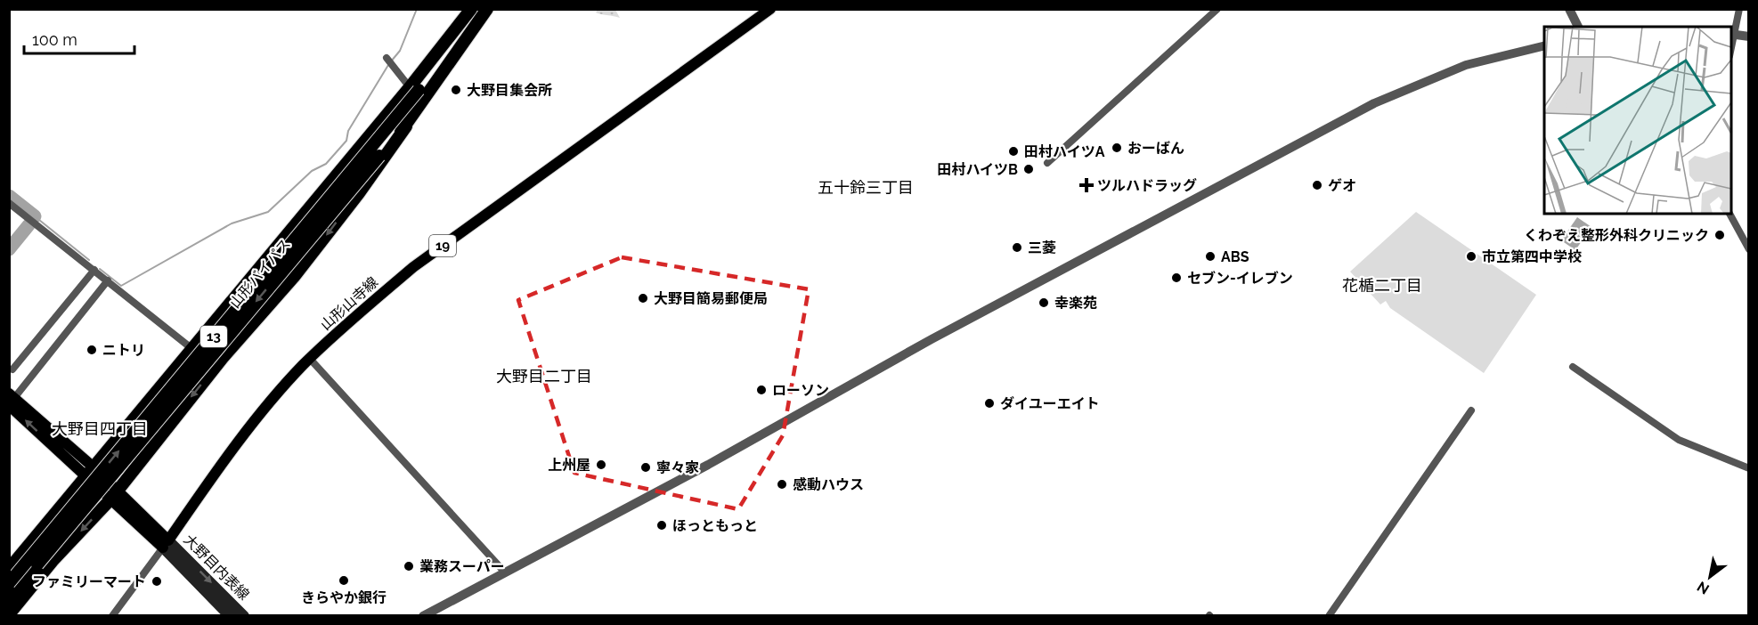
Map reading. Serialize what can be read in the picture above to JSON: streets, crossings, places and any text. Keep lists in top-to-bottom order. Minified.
{"streets":{"highway":["山形バイパス","13"],"main road":["19","山形山寺線","大野目内表線"]},"crossings":[["山形山寺線","大野目内表線"]],"districts":["五十鈴三丁目","花楯二丁目","大野目二丁目","大野目四丁目"],"places":{"other":["大野目集会所","おーばん","田村ハイツA","田村ハイツB","ゲオ","くわぞえ整形外科クリニック","三菱","ABS","市立第四中学校","セブン-イレブン","大野目簡易郵便局","幸楽苑","ニトリ","ローソン","ダイユーエイト","上州屋","寧々家","感動ハウス","ほっともっと","業務スーパー","きらやか銀行","ファミリーマート"],"health":["ツルハドラッグ"]},"scale_bar":"100 m","north":"bottom left"}
